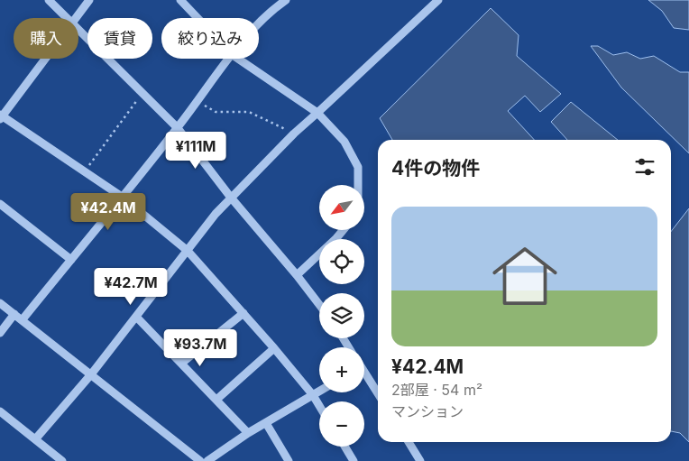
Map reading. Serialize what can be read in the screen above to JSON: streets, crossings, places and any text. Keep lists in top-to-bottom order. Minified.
{"north":"bottom left","page":{"chip":["購入","賃貸","絞り込み"],"price":["¥111M","¥42.4M","¥42.7M","¥93.7M"],"heading":"4件の物件","map_buttons":["+","−"],"list":[{"name":"¥42.4M","note":"2部屋 · 54 m² · マンション"}]}}
